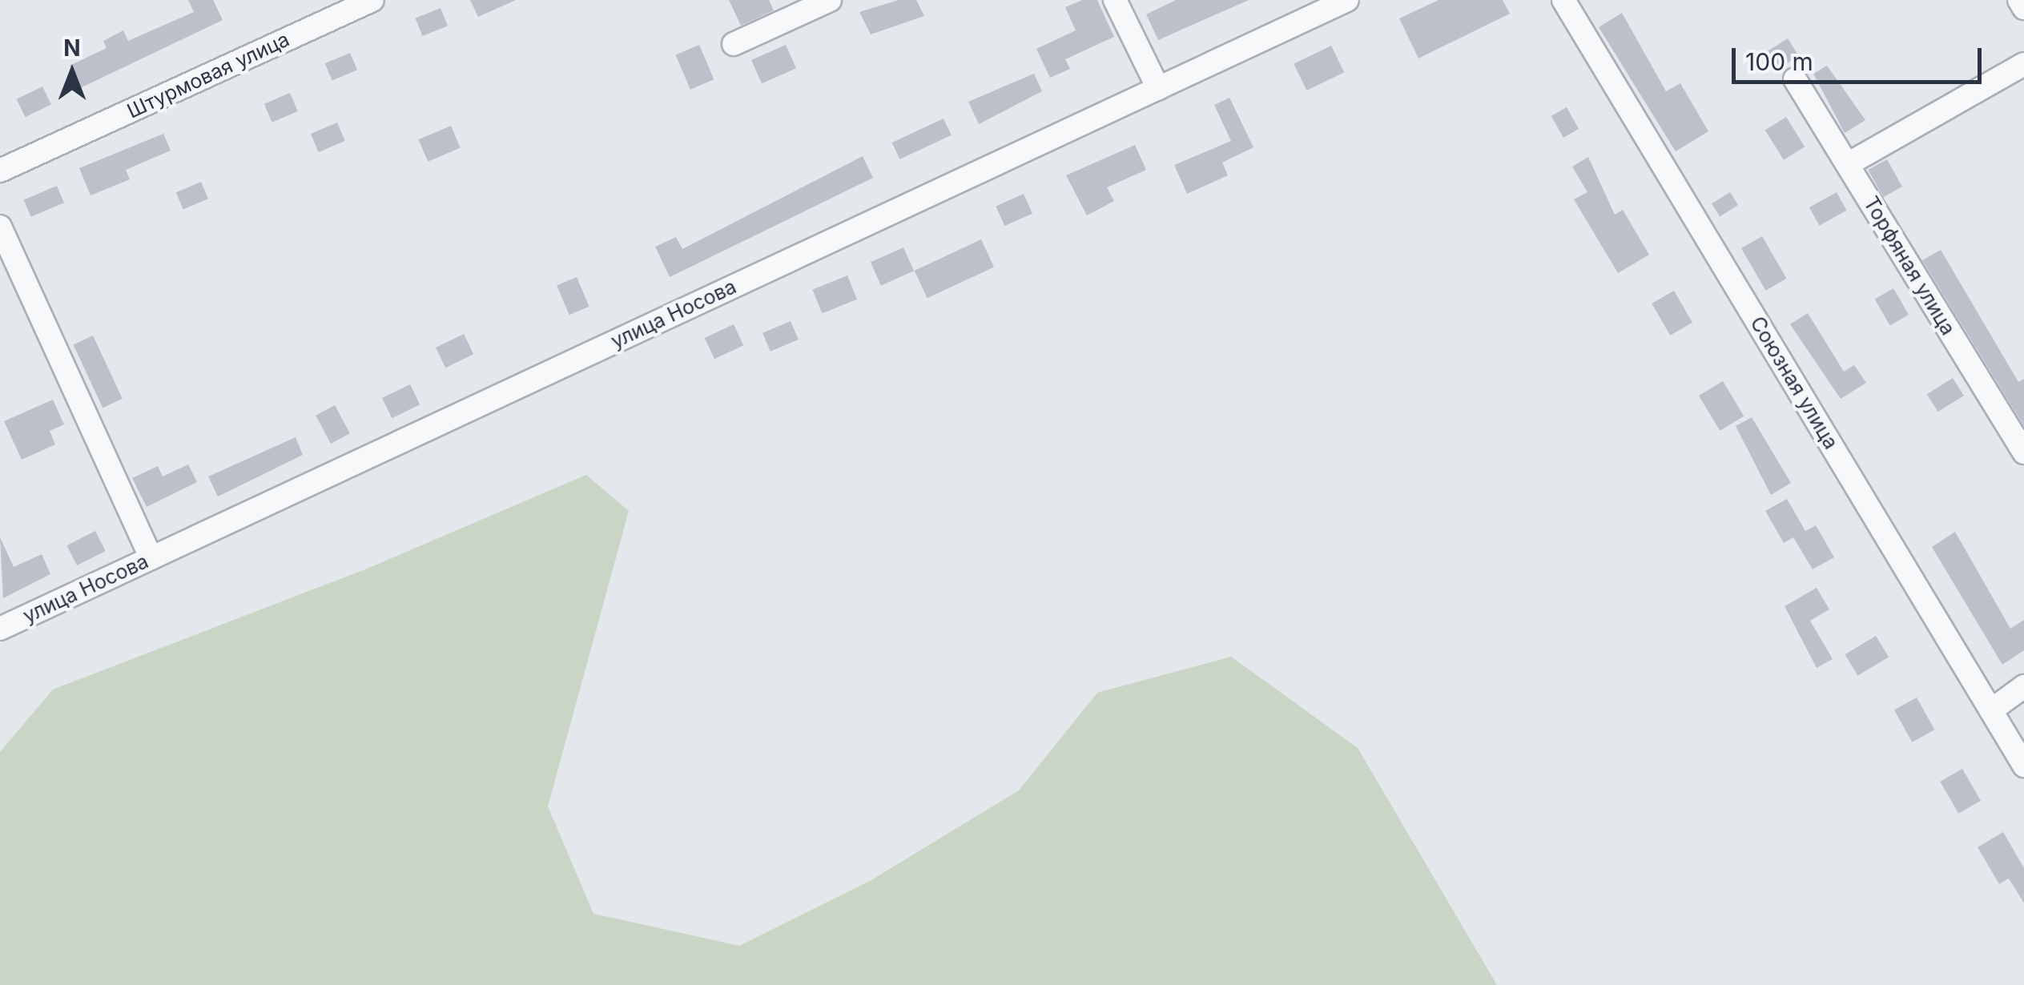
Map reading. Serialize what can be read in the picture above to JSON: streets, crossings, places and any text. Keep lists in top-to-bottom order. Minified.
{"streets":{"street":["Штурмовая улица","Торфяная улица","улица Носова","Союзная улица"]},"scale_bar":"100 m","north":"top"}
